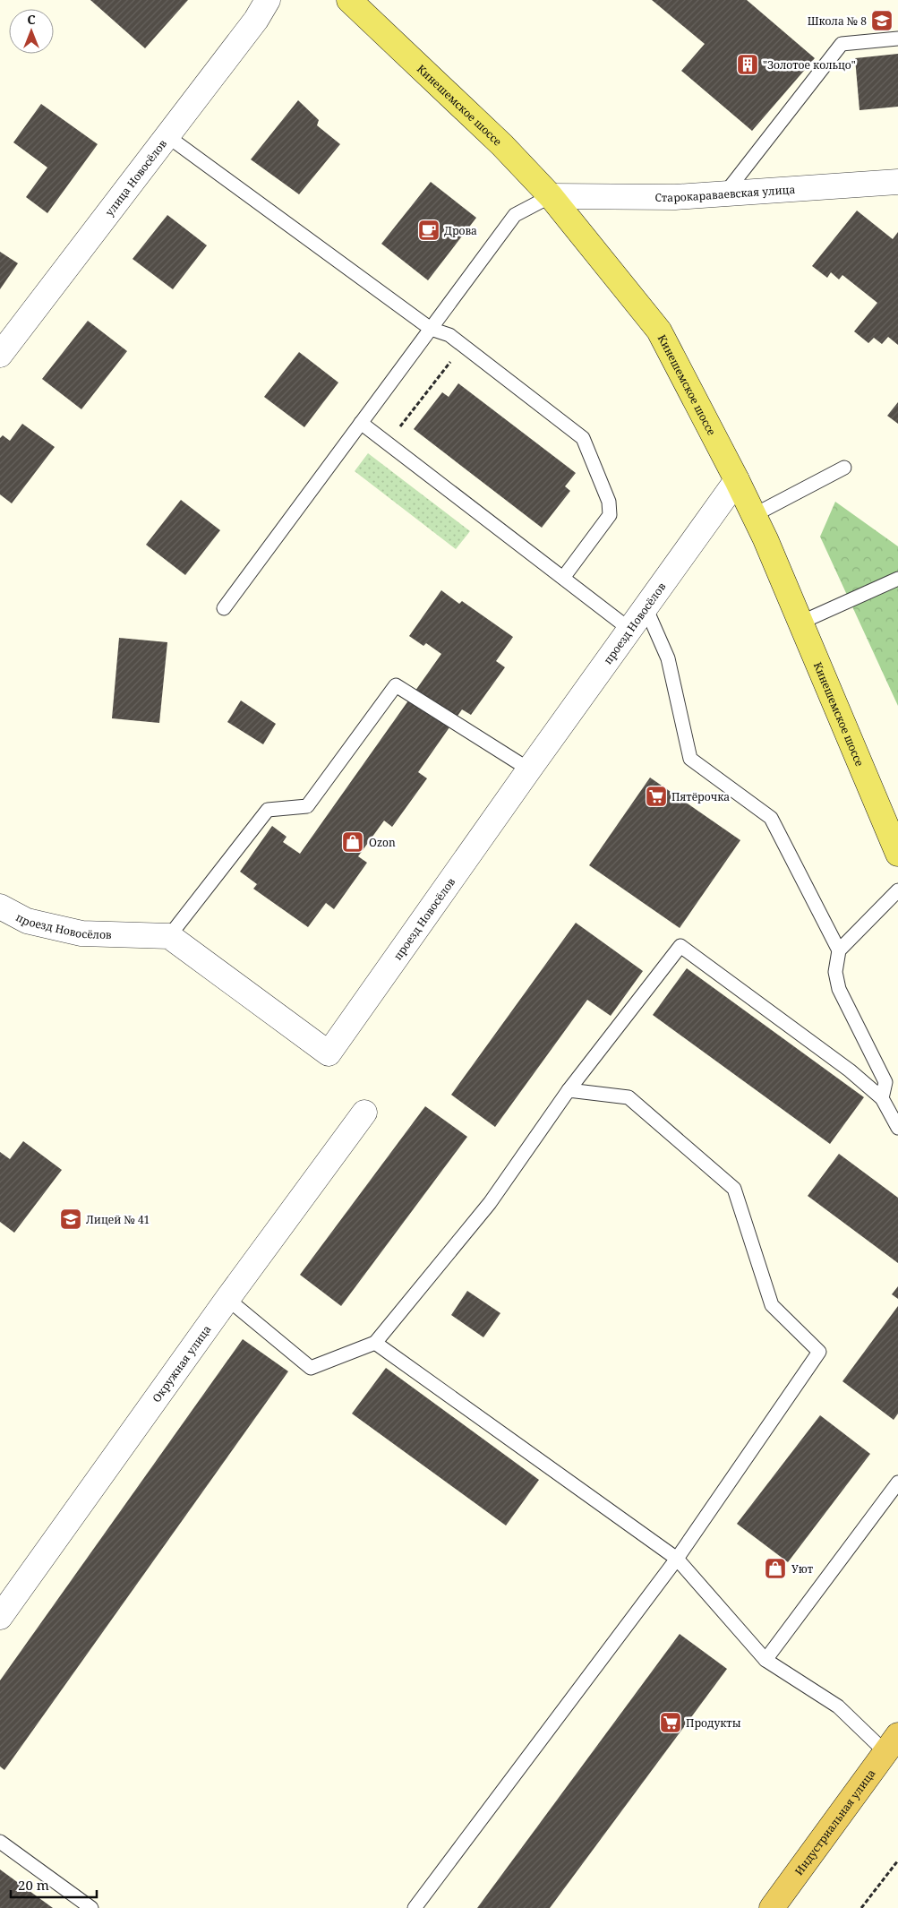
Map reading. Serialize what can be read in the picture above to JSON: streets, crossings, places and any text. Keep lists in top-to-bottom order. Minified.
{"streets":{"highway":["Индустриальная улица"],"main road":["Кинешемское шоссе"],"street":["улица Новосёлов","Старокараваевская улица","проезд Новосёлов","Окружная улица"]},"crossings":[["Кинешемское шоссе","Старокараваевская улица"],["Кинешемское шоссе","проезд Новосёлов"]],"places":{"school or university":["Школа № 8","Лицей № 41"],"building":["\"Золотое кольцо\""],"cafe":["Дрова"],"supermarket":["Пятёрочка","Продукты"],"shop":["Ozon","Уют"]},"scale_bar":"20 m","north":"top"}
